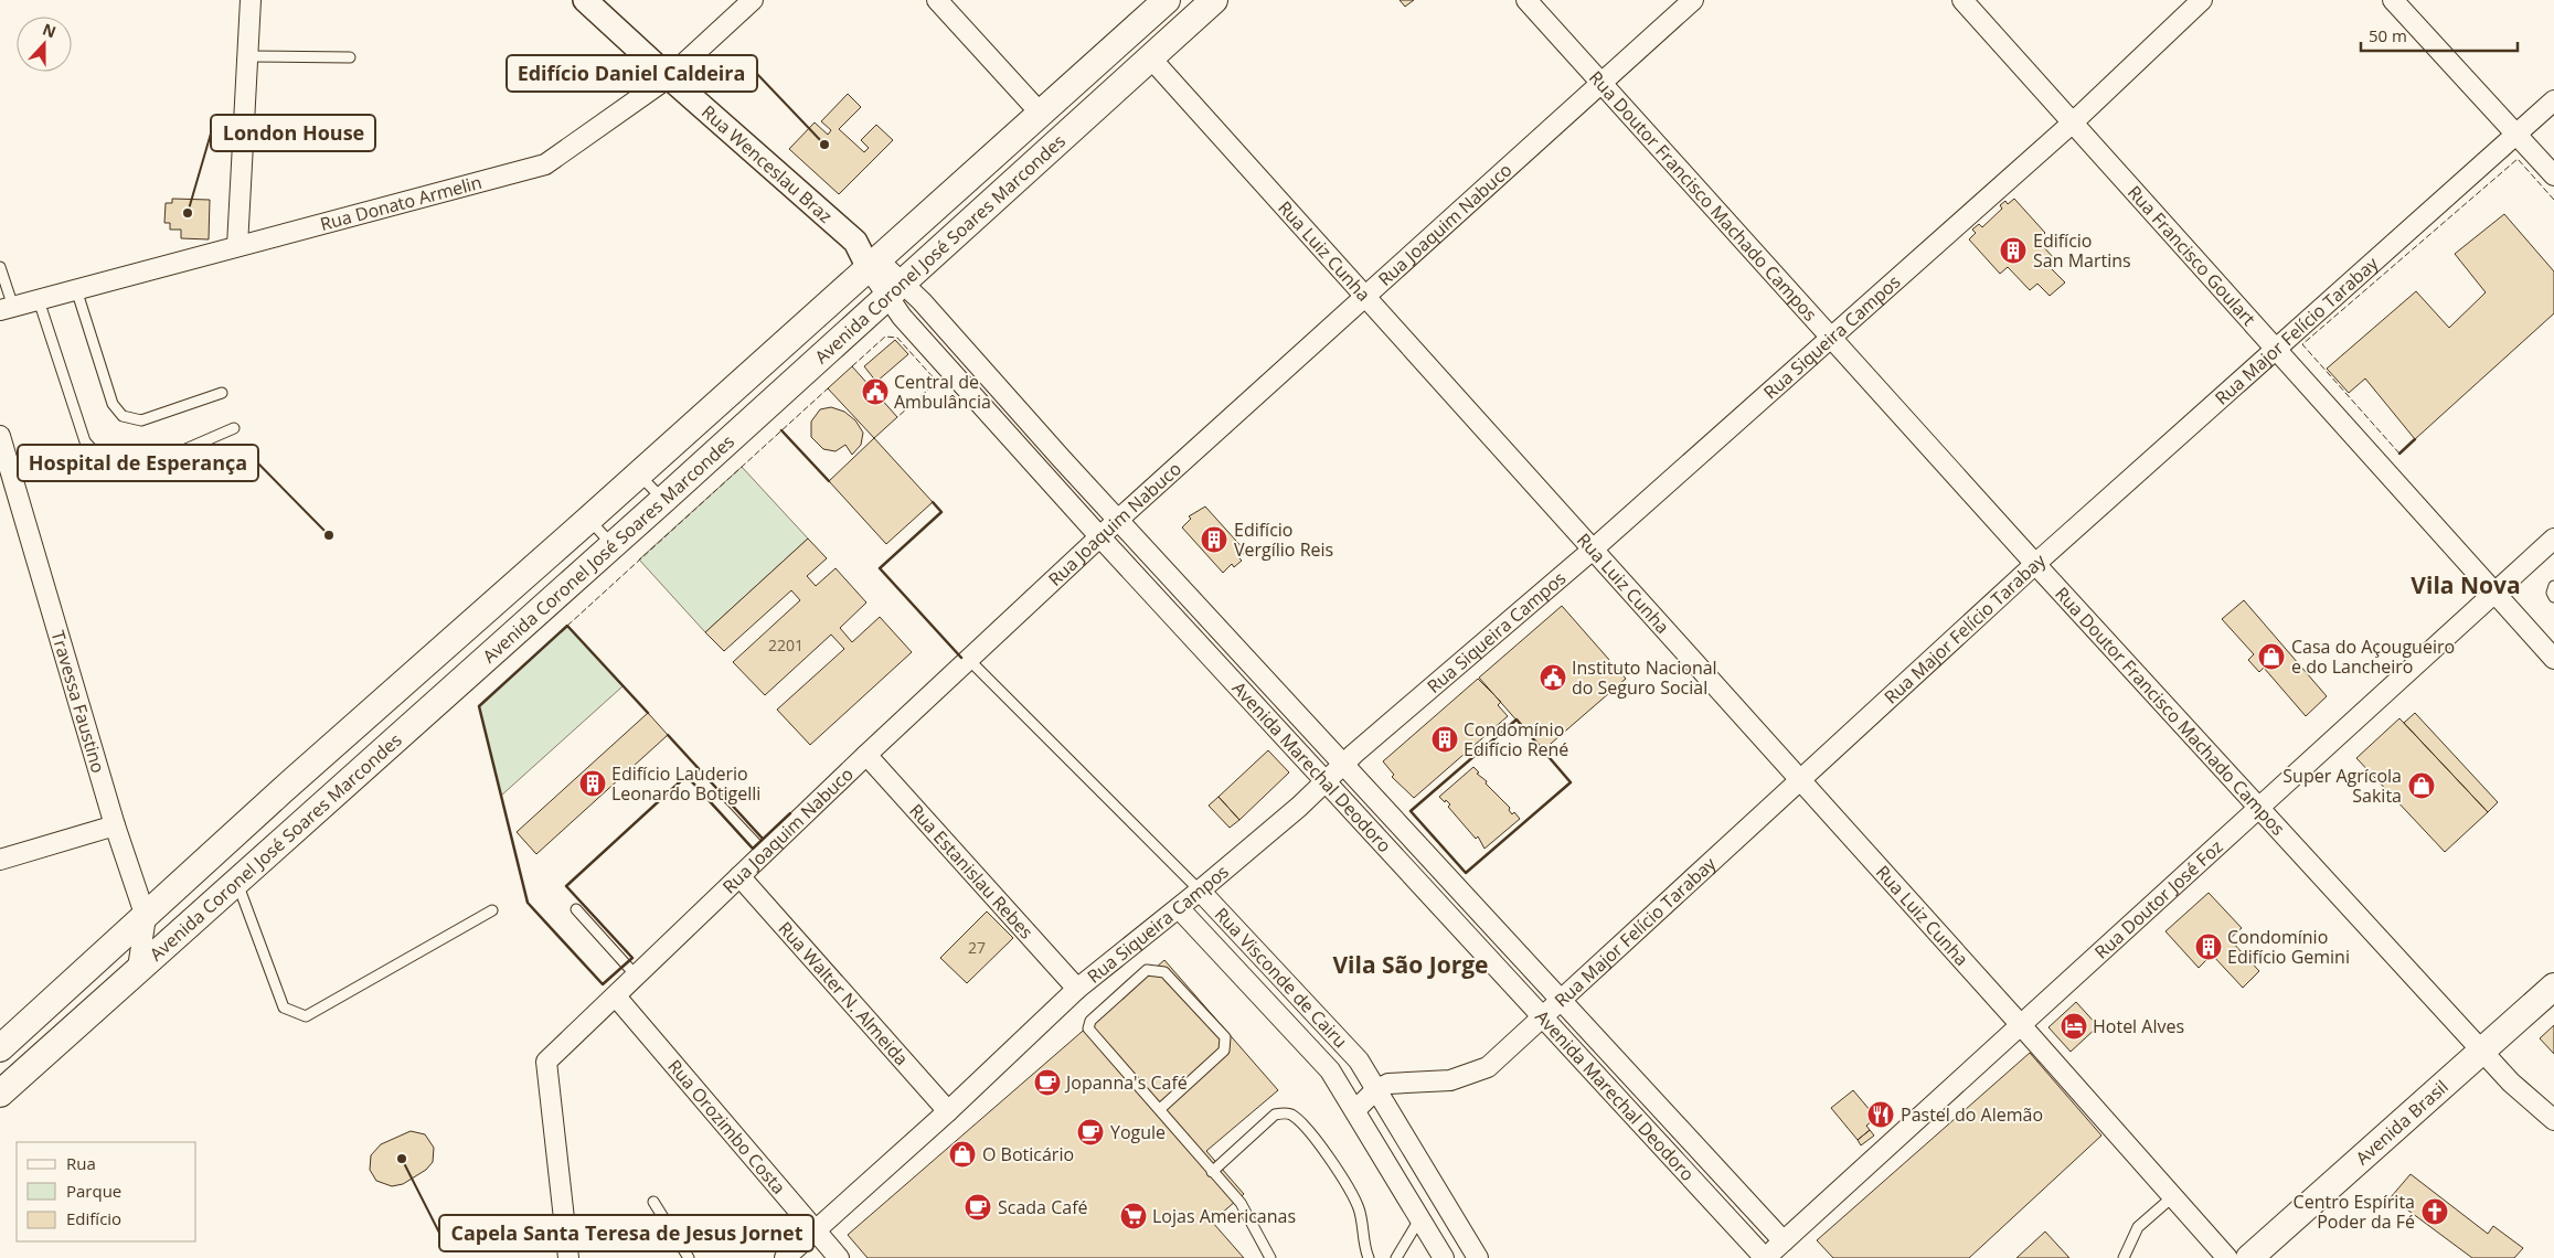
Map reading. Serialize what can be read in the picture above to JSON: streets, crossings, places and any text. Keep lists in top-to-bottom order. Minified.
{"streets":{"main road":["Avenida Coronel José Soares Marcondes","Avenida Brasil"],"street":["Rua Wenceslau Braz","Rua Doutor Francisco Machado Campos","Rua Donato Armelin","Rua Joaquim Nabuco","Rua Luiz Cunha","Rua Francisco Goulart","Rua Major Felício Tarabay","Rua Siqueira Campos","Travessa Faustino","Avenida Marechal Deodoro","Rua Estanislau Rebes","Rua Doutor José Foz","Rua Visconde de Cairu","Rua Walter N. Almeida","Rua Orozimbo Costa"]},"crossings":[["Rua Wenceslau Braz","Rua Donato Armelin"],["Rua Wenceslau Braz","Avenida Coronel José Soares Marcondes"],["Rua Wenceslau Braz","Avenida Marechal Deodoro"],["Rua Doutor Francisco Machado Campos","Rua Joaquim Nabuco"],["Rua Doutor Francisco Machado Campos","Rua Major Felício Tarabay"],["Rua Doutor Francisco Machado Campos","Rua Siqueira Campos"],["Rua Doutor Francisco Machado Campos","Rua Doutor José Foz"],["Rua Doutor Francisco Machado Campos","Avenida Brasil"],["Rua Joaquim Nabuco","Rua Luiz Cunha"],["Rua Joaquim Nabuco","Avenida Marechal Deodoro"],["Rua Joaquim Nabuco","Rua Estanislau Rebes"],["Rua Joaquim Nabuco","Rua Visconde de Cairu"],["Rua Joaquim Nabuco","Rua Walter N. Almeida"],["Rua Joaquim Nabuco","Rua Orozimbo Costa"],["Avenida Coronel José Soares Marcondes","Rua Luiz Cunha"],["Avenida Coronel José Soares Marcondes","Travessa Faustino"],["Avenida Coronel José Soares Marcondes","Avenida Marechal Deodoro"],["Rua Luiz Cunha","Rua Major Felício Tarabay"],["Rua Luiz Cunha","Rua Siqueira Campos"],["Rua Luiz Cunha","Rua Doutor José Foz"],["Rua Francisco Goulart","Rua Major Felício Tarabay"],["Rua Francisco Goulart","Rua Siqueira Campos"],["Rua Francisco Goulart","Rua Doutor José Foz"],["Rua Major Felício Tarabay","Avenida Marechal Deodoro"],["Rua Major Felício Tarabay","Rua Visconde de Cairu"],["Rua Siqueira Campos","Avenida Marechal Deodoro"],["Rua Siqueira Campos","Rua Estanislau Rebes"],["Rua Siqueira Campos","Rua Visconde de Cairu"],["Rua Siqueira Campos","Rua Walter N. Almeida"],["Rua Siqueira Campos","Rua Orozimbo Costa"],["Avenida Marechal Deodoro","Rua Doutor José Foz"]],"districts":["Vila Nova","Vila São Jorge"],"places":{"other":["Edifício Daniel Caldeira","London House","Hospital de Esperança","Capela Santa Teresa de Jesus Jornet"],"building":["Edifício San Martins","Edifício Vergílio Reis","Condomínio Edifício René","Edifício Lauderio Leonardo Botigelli","Condomínio Edifício Gemini"],"public building":["Central de Ambulância","Instituto Nacional do Seguro Social"],"shop":["Casa do Açougueiro e do Lancheiro","Super Agrícola Sakita","O Boticário"],"hotel":["Hotel Alves"],"cafe":["Jopanna's Café","Yogule","Scada Café"],"restaurant":["Pastel do Alemão"],"church":["Centro Espírita Poder da Fé"],"supermarket":["Lojas Americanas"]},"house_numbers":["2201","27"],"legend":["Rua","Parque","Edifício"],"scale_bar":"50 m","north":"top"}
